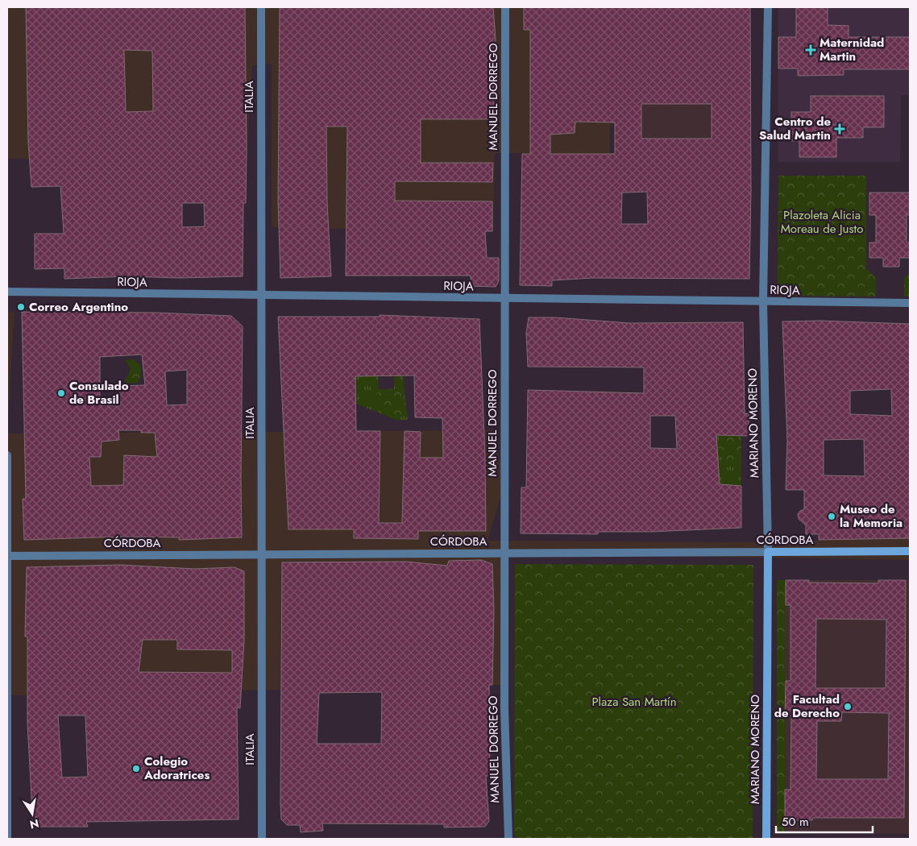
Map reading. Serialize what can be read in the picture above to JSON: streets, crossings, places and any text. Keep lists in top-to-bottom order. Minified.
{"streets":{"main road":["MARIANO MORENO","CÓRDOBA"],"street":["ITALIA","MANUEL DORREGO","RIOJA"]},"crossings":[["ITALIA","RIOJA"],["ITALIA","CÓRDOBA"],["MANUEL DORREGO","RIOJA"],["MANUEL DORREGO","CÓRDOBA"],["RIOJA","MARIANO MORENO"],["MARIANO MORENO","CÓRDOBA"]],"parks":["Plazoleta Alicia Moreau de Justo","Plaza San Martín"],"places":{"health":["Maternidad Martin","Centro de Salud Martin"],"other":["Correo Argentino","Consulado de Brasil","Museo de la Memoria","Facultad de Derecho","Colegio Adoratrices"]},"scale_bar":"50 m","north":"bottom"}
